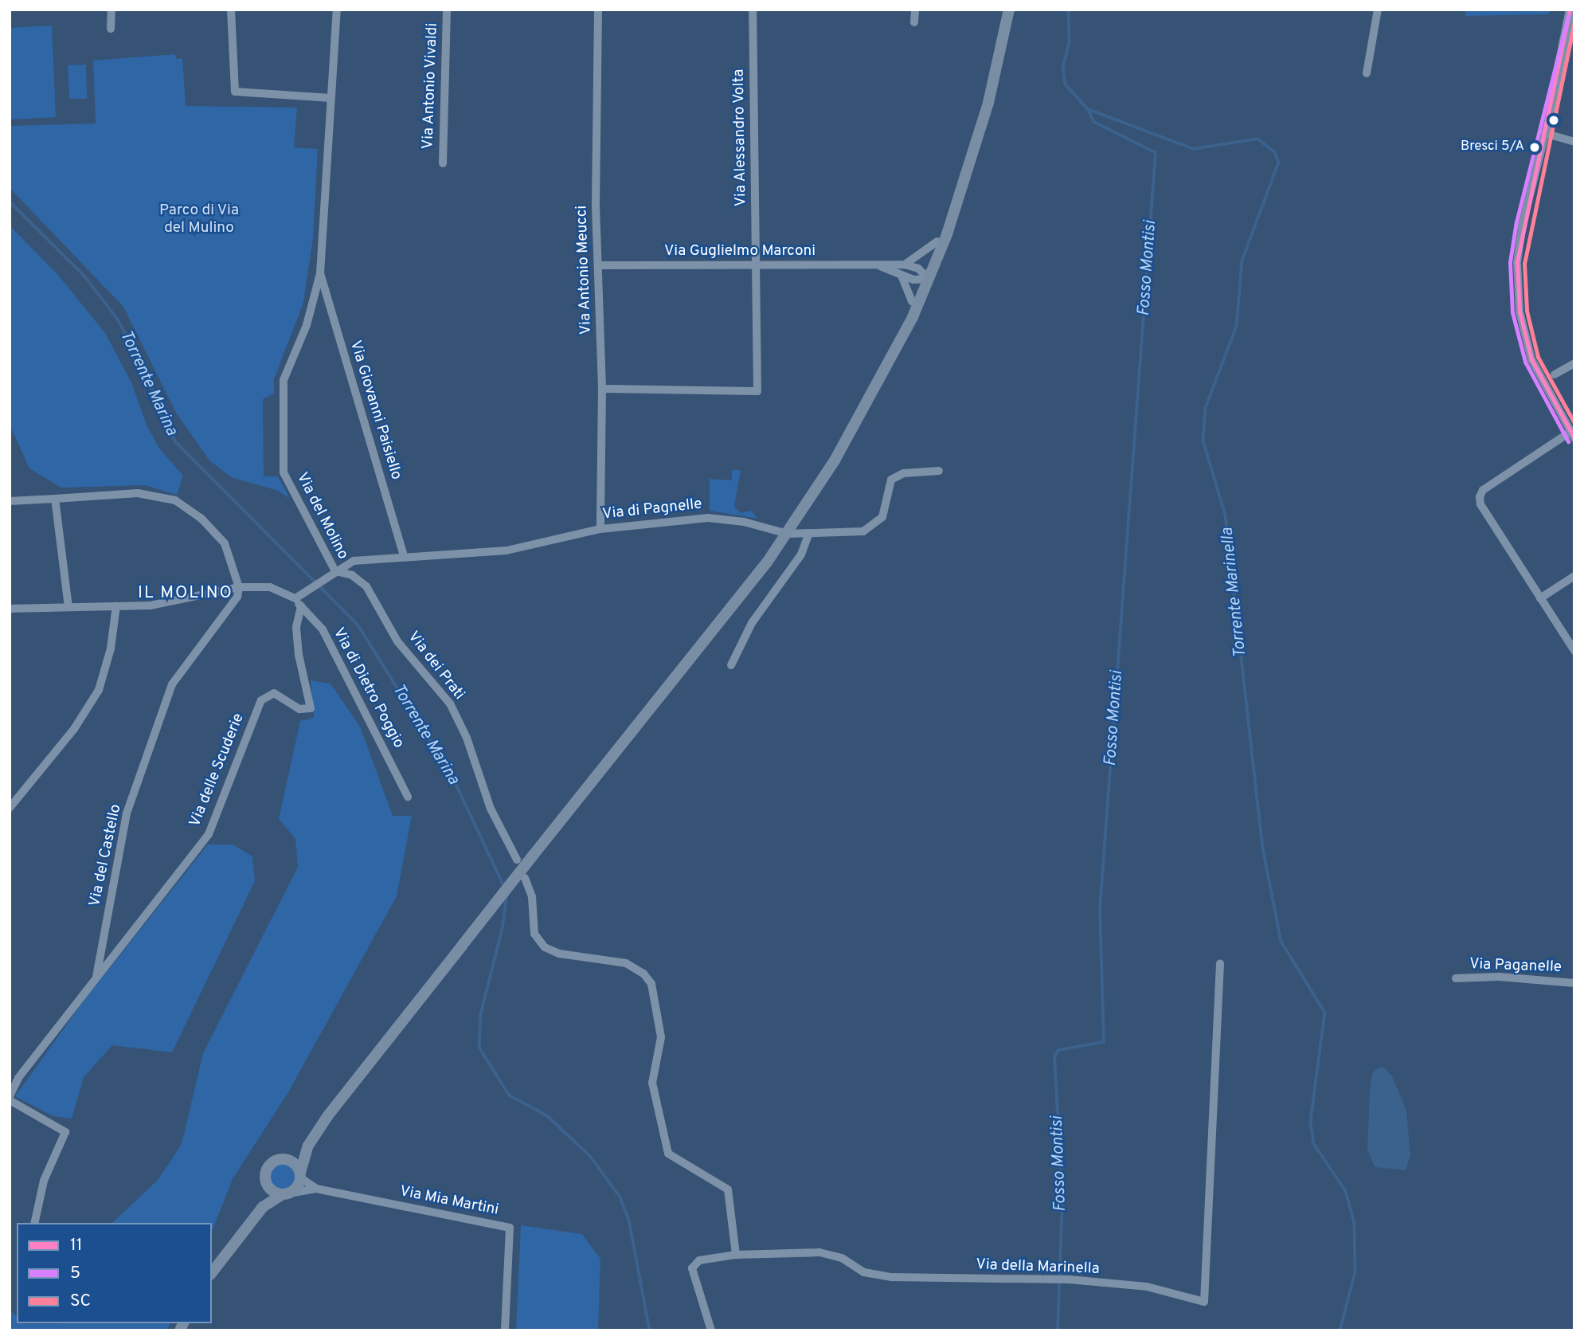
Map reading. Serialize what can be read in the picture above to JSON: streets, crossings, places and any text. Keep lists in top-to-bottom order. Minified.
{"streets":{"street":["Via Antonio Vivaldi","Via Alessandro Volta","Via Guglielmo Marconi","Via Antonio Meucci","Via Giovanni Paisiello","Via di Pagnelle","Via del Molino","Via dei Prati","Via di Dietro Poggio","Via delle Scuderie","Via del Castello","Via Paganelle","Via Mia Martini","Via della Marinella"]},"crossings":[["Via Alessandro Volta","Via Guglielmo Marconi"],["Via Alessandro Volta","Via Antonio Meucci"],["Via Guglielmo Marconi","Via Antonio Meucci"],["Via Antonio Meucci","Via di Pagnelle"],["Via Giovanni Paisiello","Via di Pagnelle"],["Via Giovanni Paisiello","Via del Molino"],["Via di Pagnelle","Via del Molino"],["Via di Pagnelle","Via dei Prati"],["Via del Molino","Via dei Prati"],["Via del Molino","Via di Dietro Poggio"],["Via di Dietro Poggio","Via delle Scuderie"],["Via delle Scuderie","Via del Castello"]],"districts":["IL MOLINO"],"water":["Fosso Montisi","Torrente Marina","Torrente Marinella"],"parks":["Parco di Via del Mulino"],"places":["Bresci 5/A"],"lines":["transit line 11","transit line 5","transit line SC"],"legend":["11","5","SC"]}
